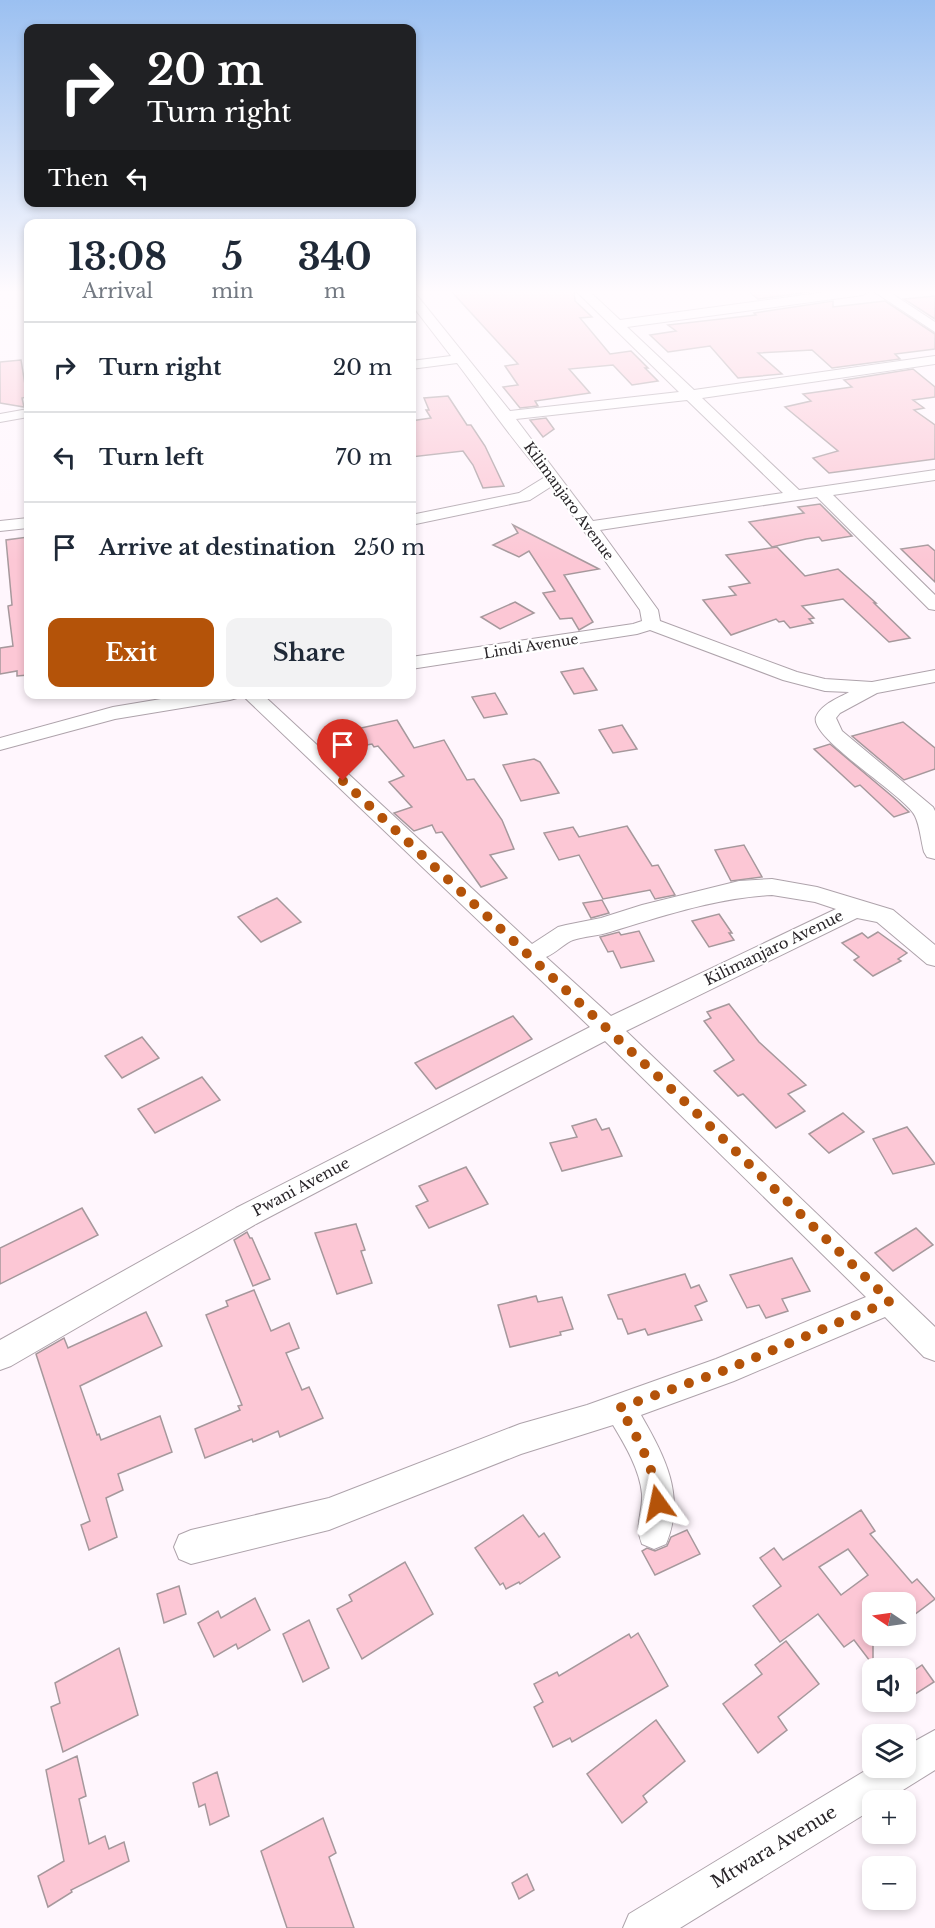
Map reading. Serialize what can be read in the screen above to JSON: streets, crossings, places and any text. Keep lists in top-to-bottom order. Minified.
{"streets":{"street":["Kilimanjaro Avenue","Lindi Avenue","Pwani Avenue","Mtwara Avenue"]},"crossings":[["Kilimanjaro Avenue","Lindi Avenue"],["Kilimanjaro Avenue","Pwani Avenue"]],"north":"left","page":{"turn":["20 m","Turn right"],"then":"Then","eta":["13:08","Arrival","5","min","340","m"],"list":[{"name":"Turn right","value":"20 m"},{"name":"Turn left","value":"70 m"},{"name":"Arrive at destination","value":"250 m"}],"buttons":["Exit","Share"],"map_buttons":["+","−"]}}
